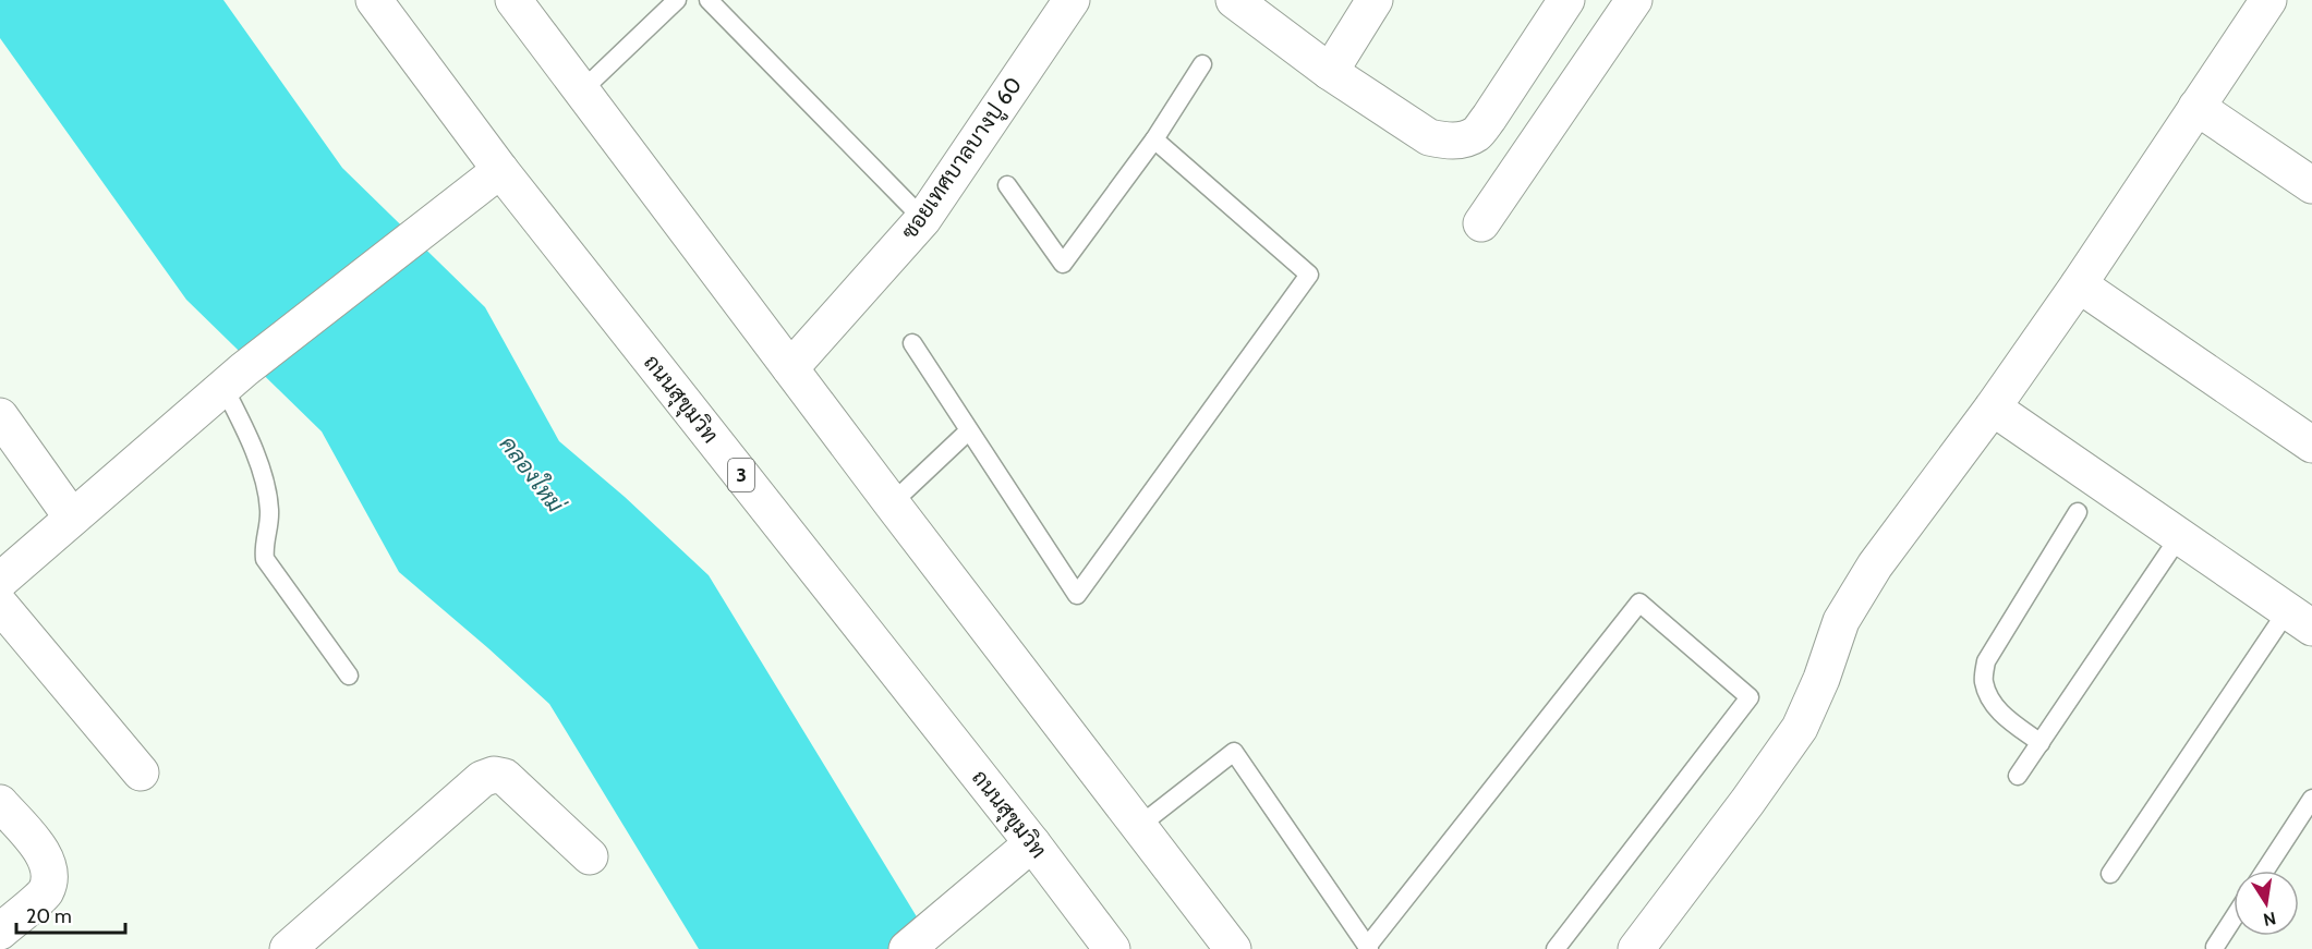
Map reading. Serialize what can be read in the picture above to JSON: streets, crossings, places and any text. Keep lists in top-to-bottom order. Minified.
{"streets":{"main road":["ซอยเทศบาลบางปู 60","ถนนสุขุมวิท","3"]},"water":["คลองใหม่"],"scale_bar":"20 m","north":"bottom"}
